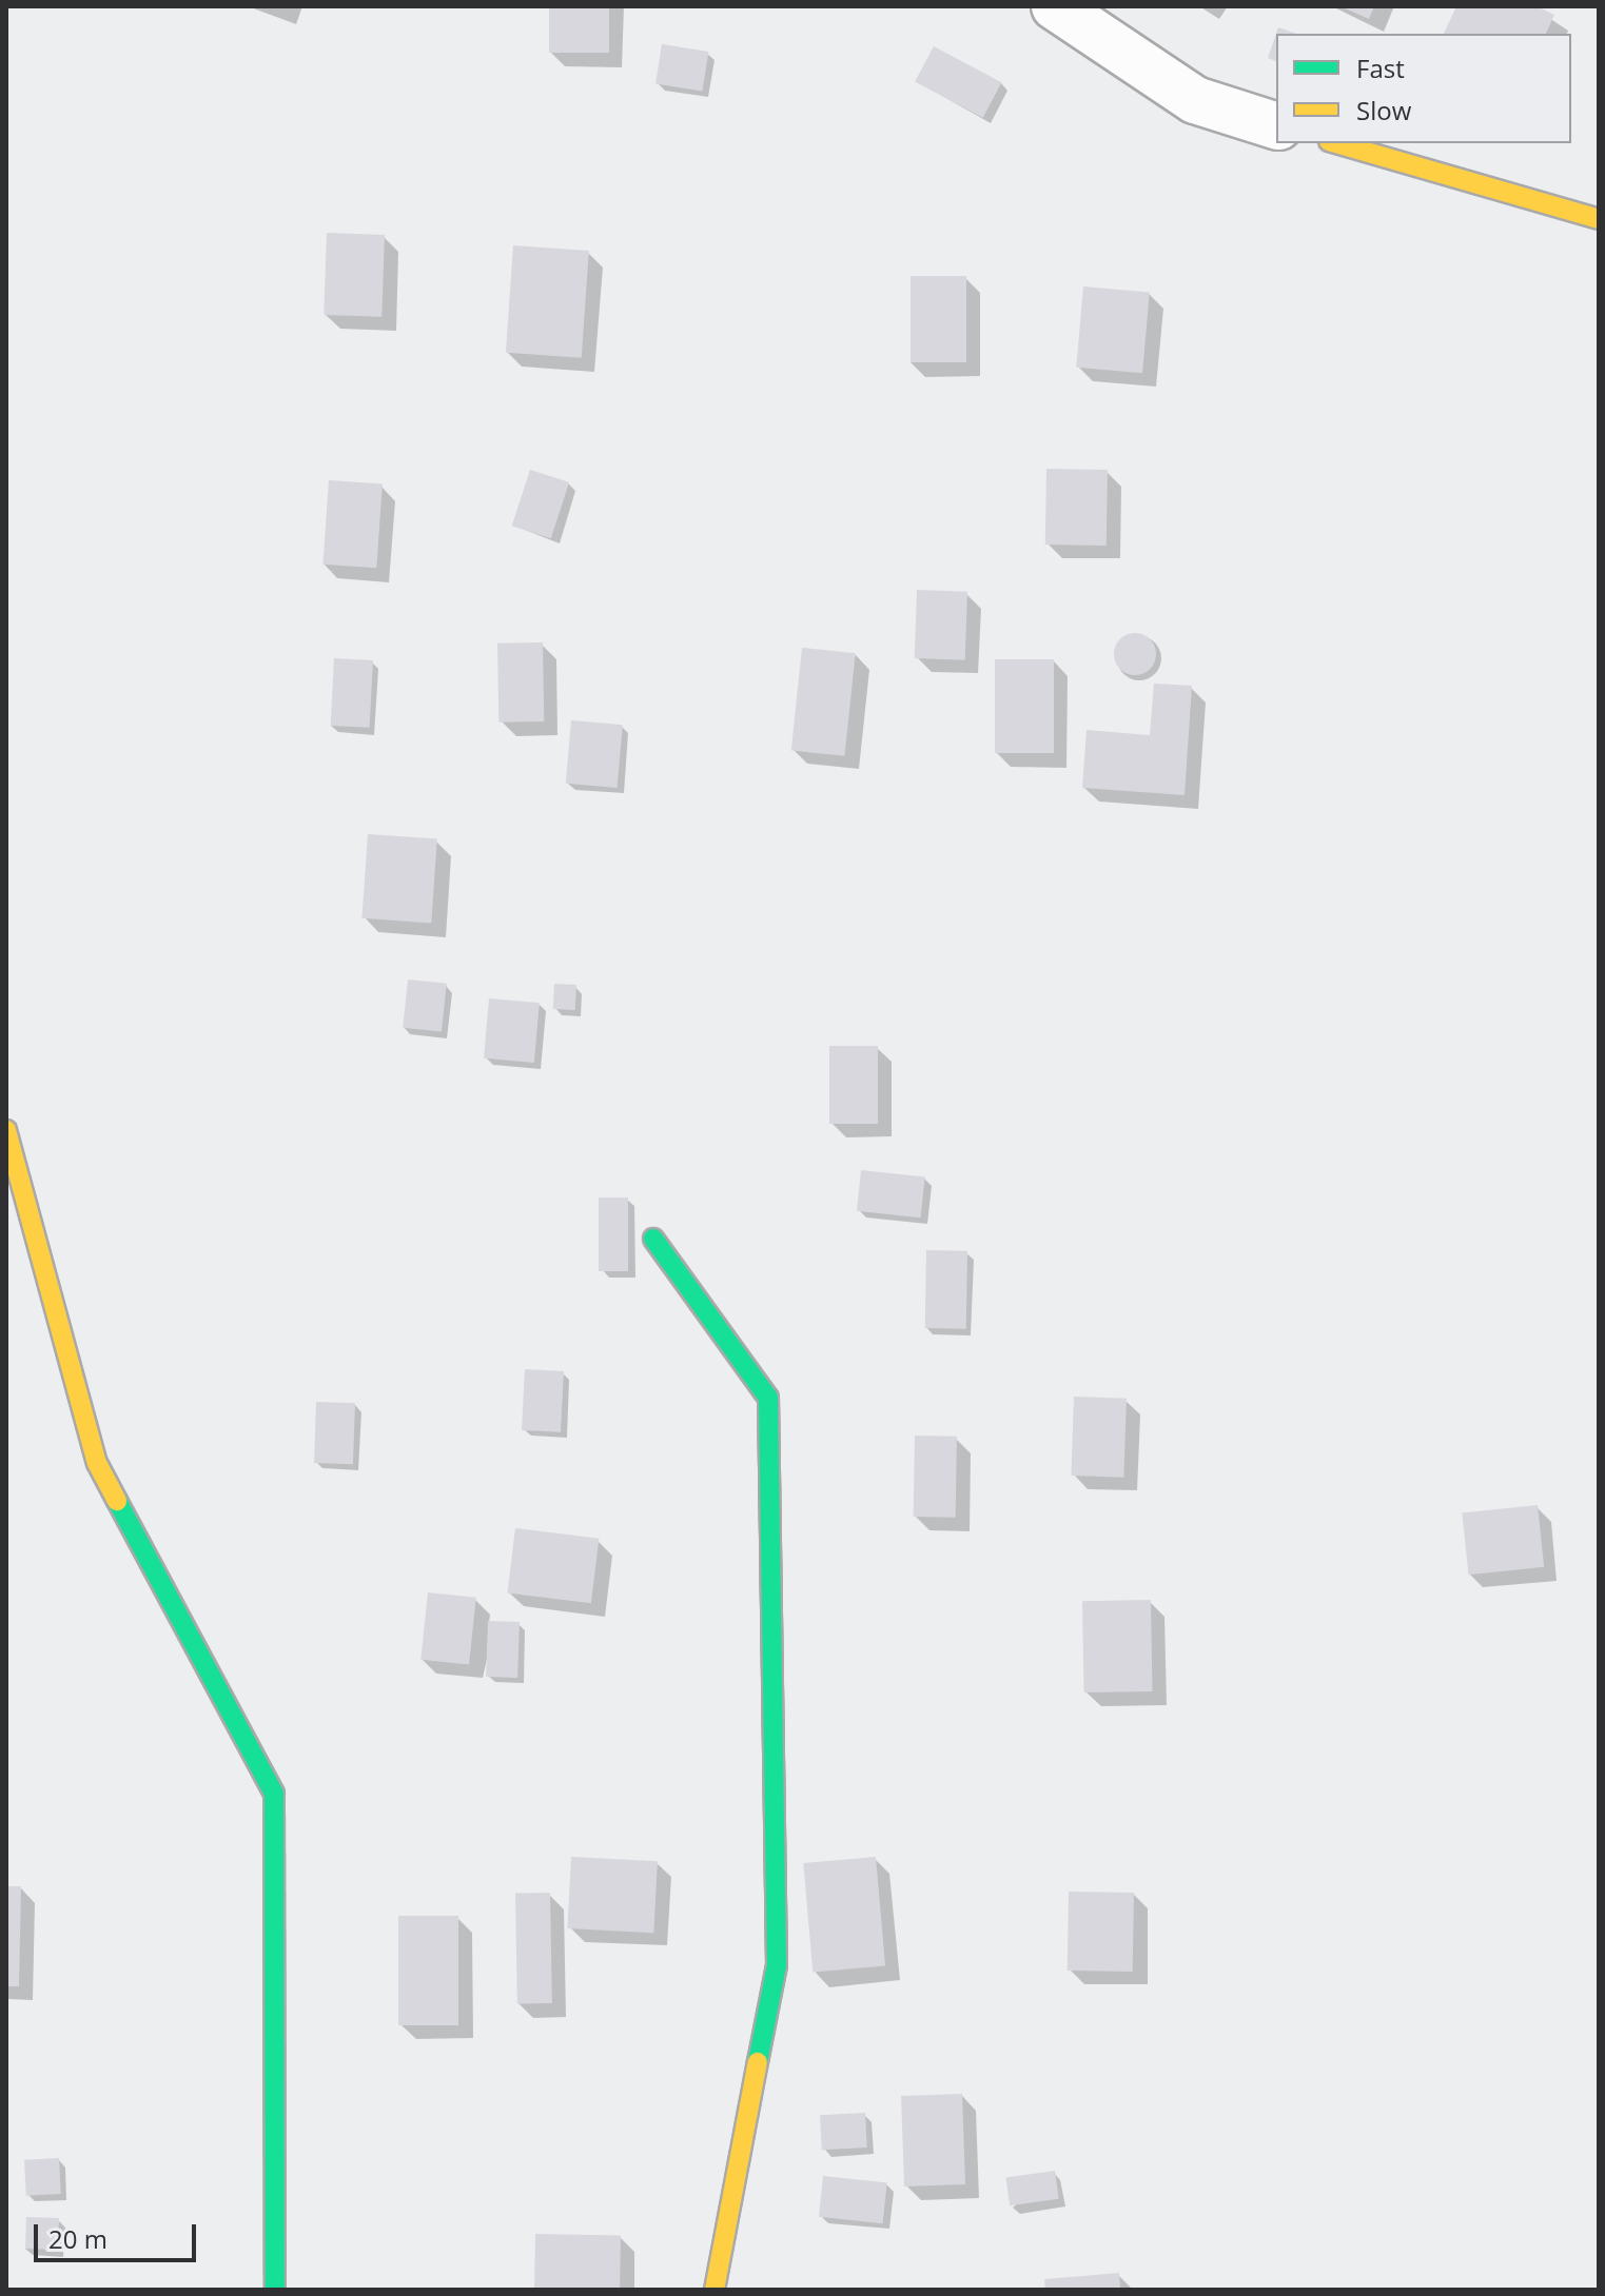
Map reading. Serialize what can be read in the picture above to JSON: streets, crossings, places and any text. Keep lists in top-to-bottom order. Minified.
{"legend":["Fast","Slow"],"scale_bar":"20 m"}
